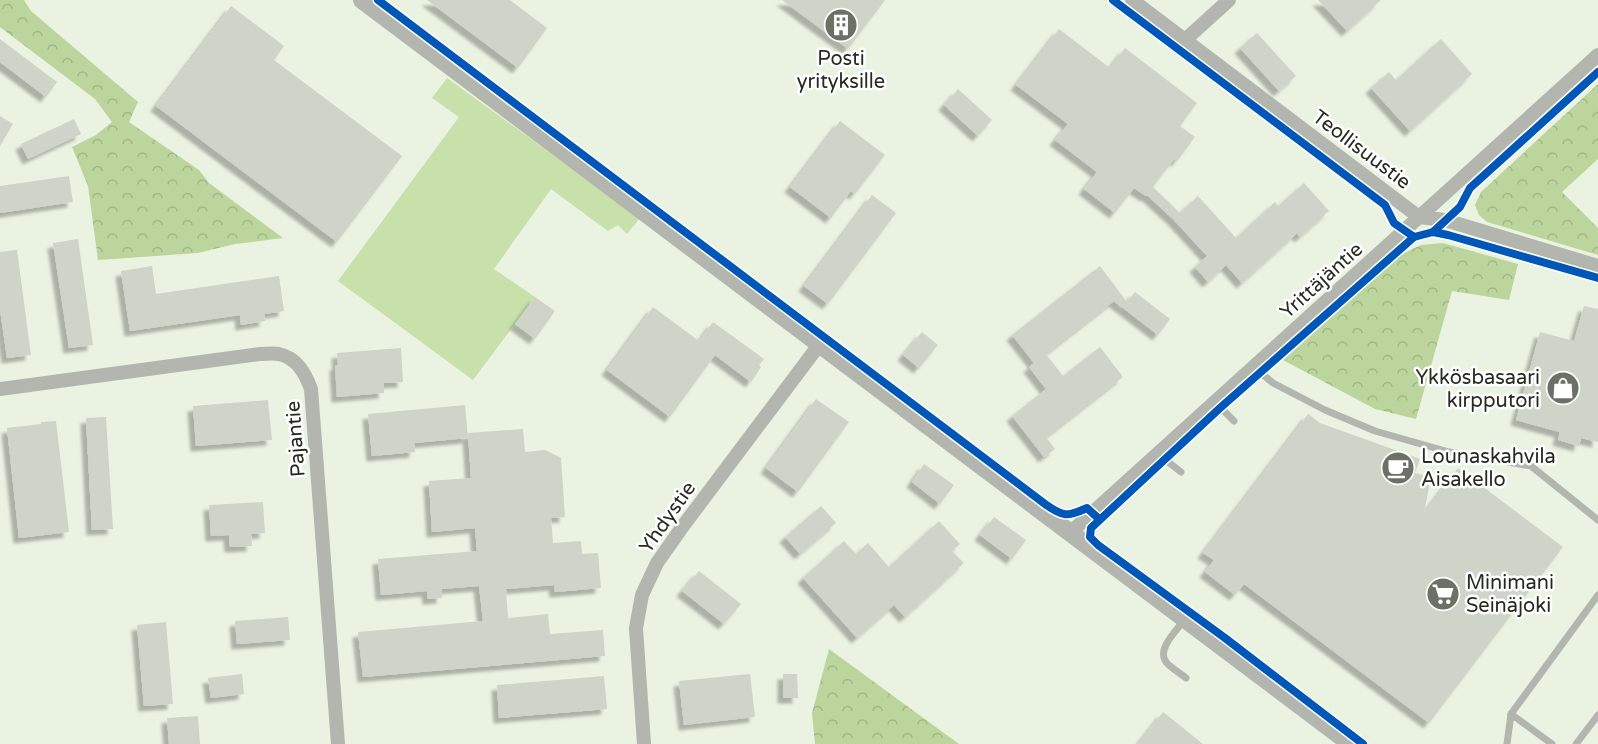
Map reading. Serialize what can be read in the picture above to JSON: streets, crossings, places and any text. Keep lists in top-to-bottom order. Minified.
{"streets":{"street":["Teollisuustie","Yrittäjäntie","Pajantie","Yhdystie"]},"crossings":[["Teollisuustie","Yrittäjäntie"]],"places":{"building":["Posti yrityksille"],"shop":["Ykkösbasaari kirpputori"],"cafe":["Lounaskahvila Aisakello"],"supermarket":["Minimani Seinäjoki"]}}
